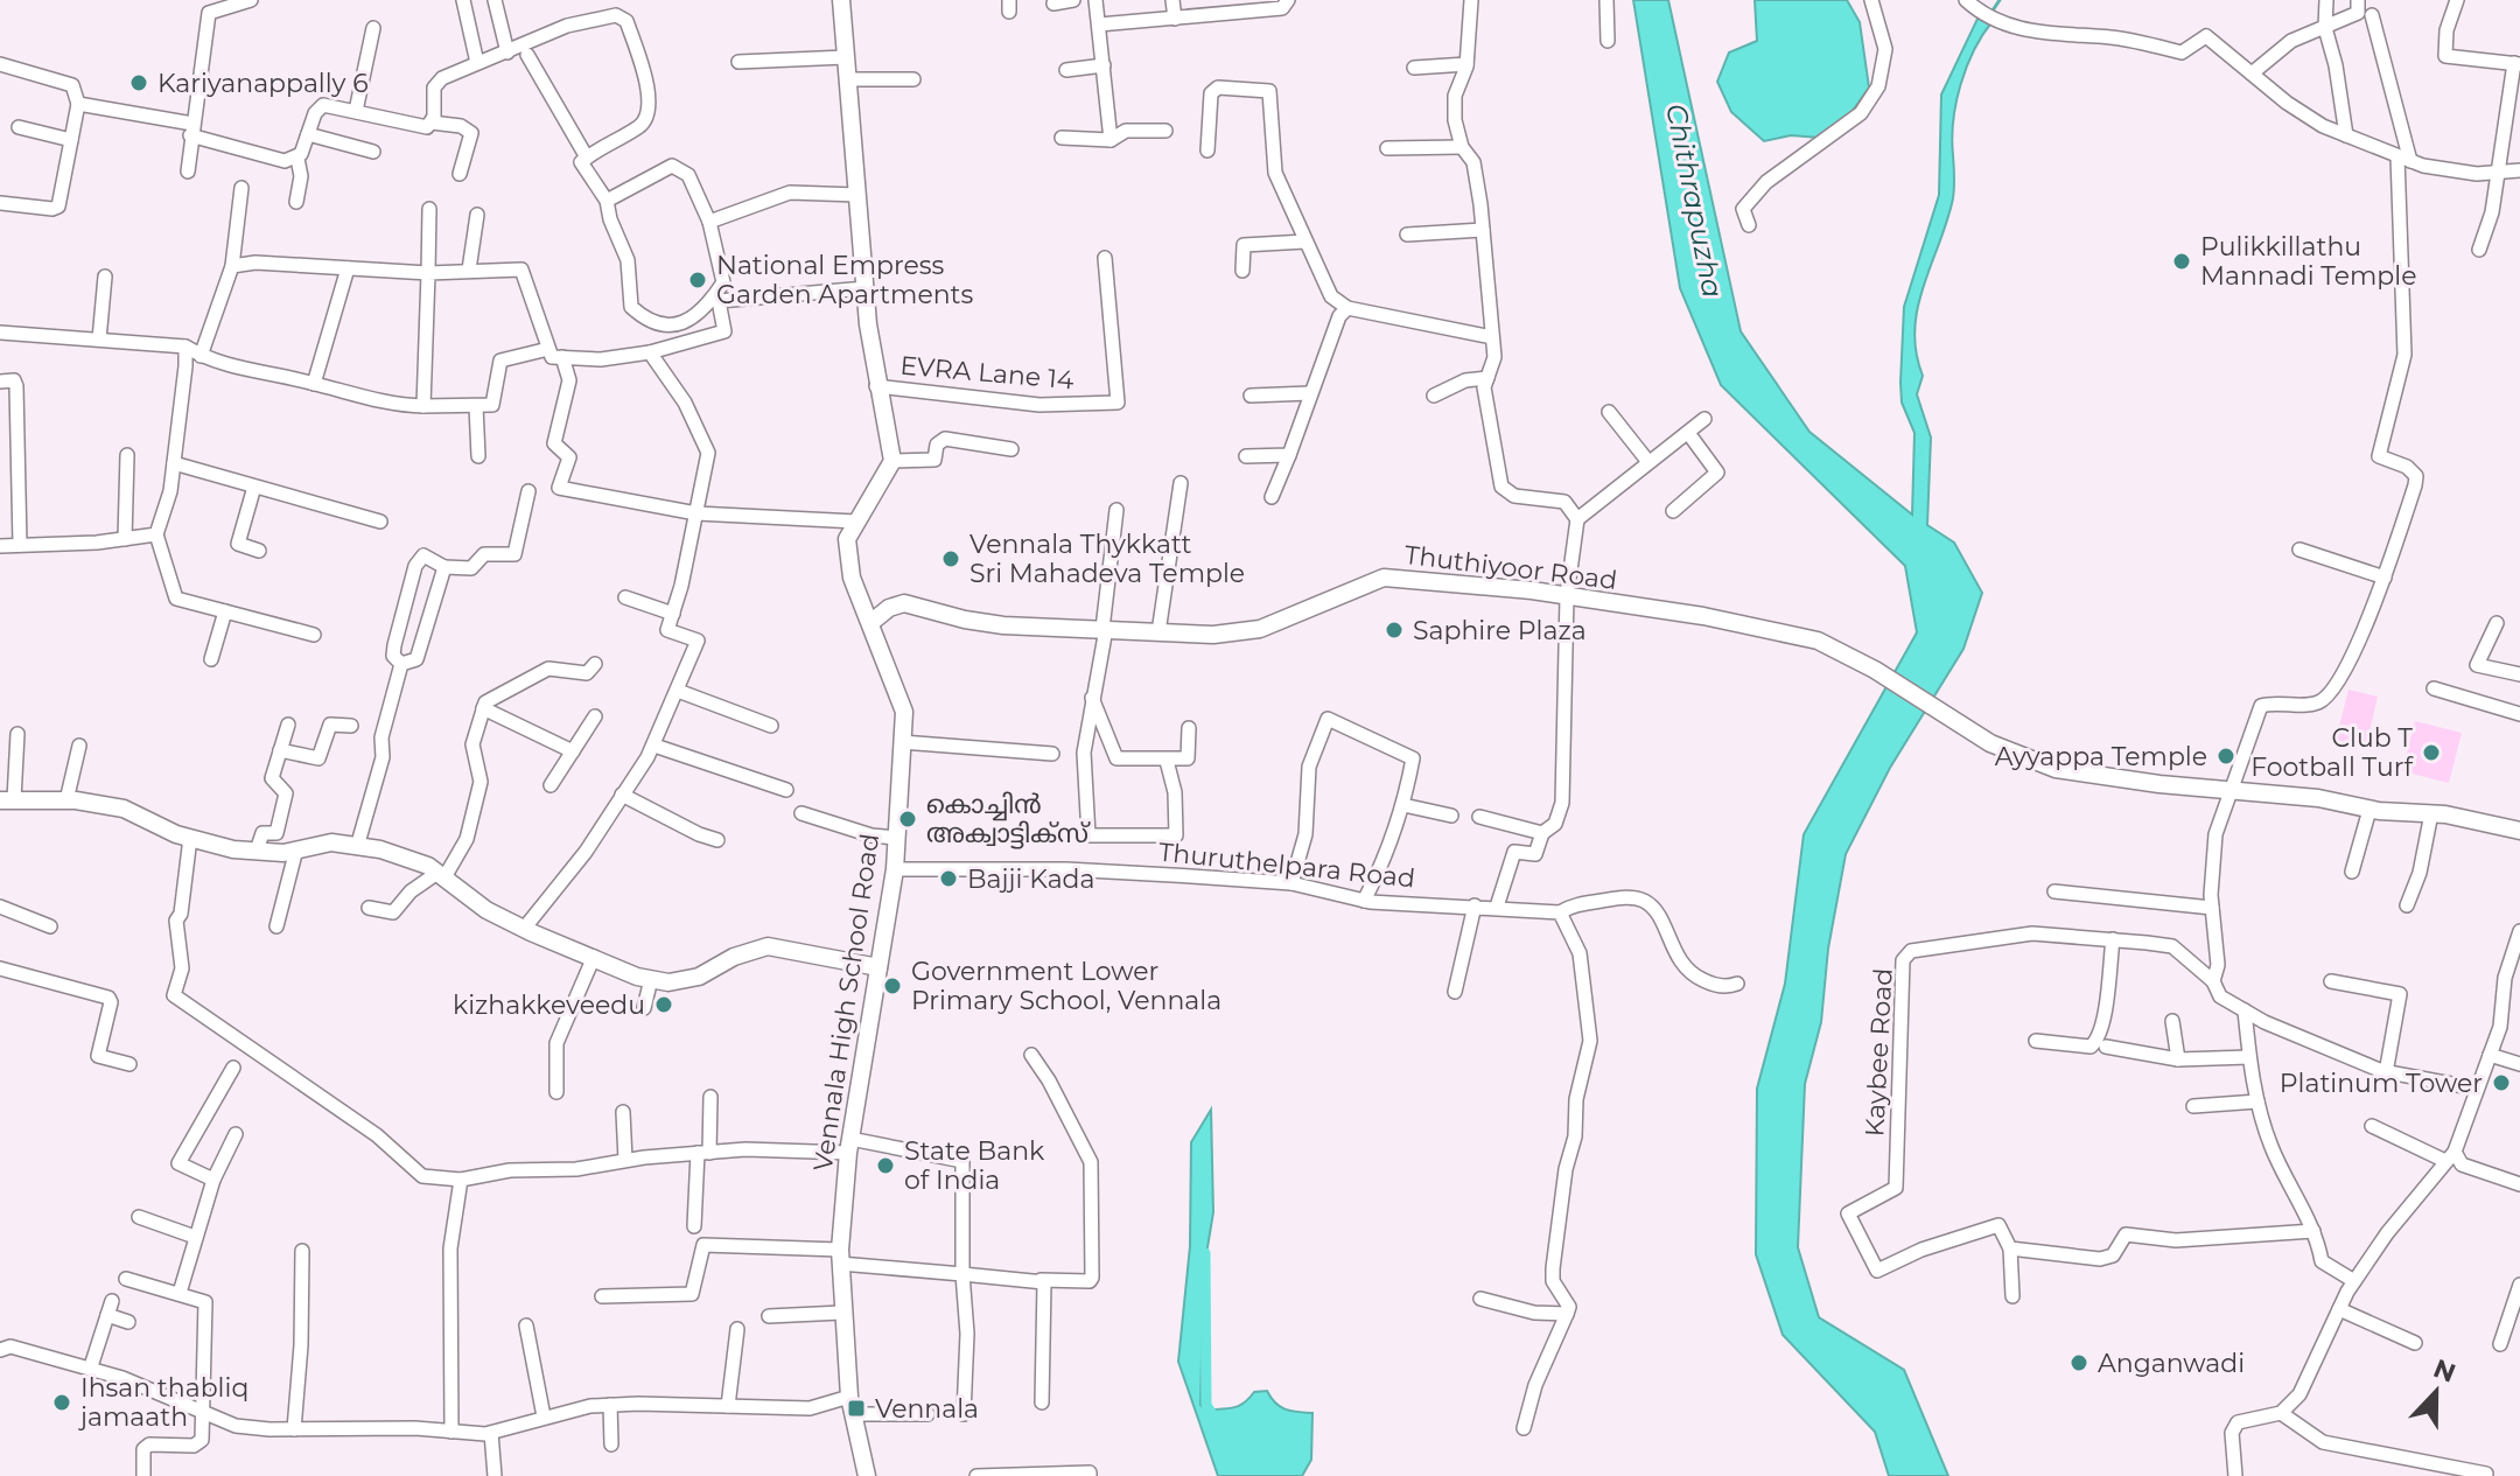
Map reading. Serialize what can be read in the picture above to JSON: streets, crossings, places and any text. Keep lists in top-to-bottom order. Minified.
{"streets":{"main road":["Thuthiyoor Road","Vennala High School Road"],"street":["EVRA Lane 14","Thuruthelpara Road","Kaybee Road"]},"crossings":[["Thuthiyoor Road","Vennala High School Road"],["Thuruthelpara Road","Vennala High School Road"]],"water":["Chithrapuzha"],"places":{"other":["Kariyanappally 6","Pulikkillathu Mannadi Temple","National Empress Garden Apartments","Vennala Thykkatt Sri Mahadeva Temple","Saphire Plaza","Club T Football Turf","Ayyappa Temple","കൊച്ചിൻ അക്വാട്ടിക്സ്","Bajji Kada","Government Lower Primary School, Vennala","kizhakkeveedu","Platinum Tower","State Bank of India","Anganwadi","Ihsan thabliq jamaath"],"transit":["Vennala"]},"north":"top"}
